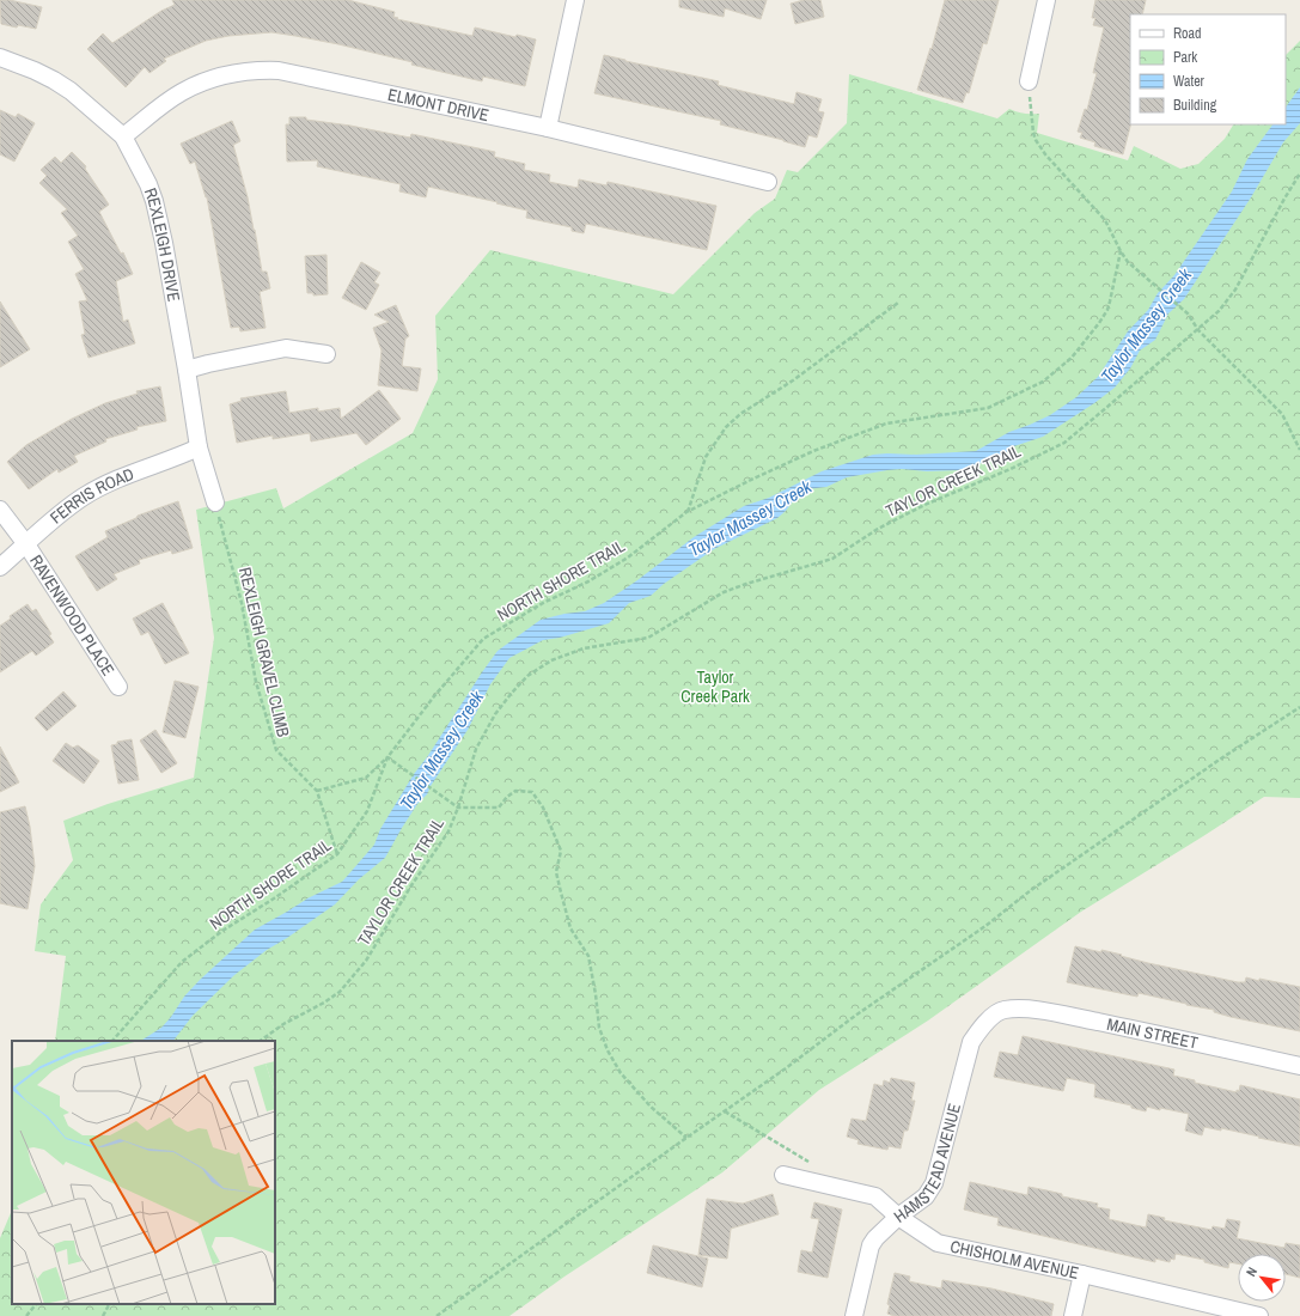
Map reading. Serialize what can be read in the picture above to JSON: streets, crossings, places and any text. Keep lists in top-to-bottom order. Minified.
{"streets":{"street":["ELMONT DRIVE","REXLEIGH DRIVE","FERRIS ROAD","RAVENWOOD PLACE","MAIN STREET","HAMSTEAD AVENUE","CHISHOLM AVENUE"],"path":["TAYLOR CREEK TRAIL","NORTH SHORE TRAIL","REXLEIGH GRAVEL CLIMB"]},"crossings":[["ELMONT DRIVE","REXLEIGH DRIVE"],["REXLEIGH DRIVE","FERRIS ROAD"],["REXLEIGH DRIVE","REXLEIGH GRAVEL CLIMB"],["FERRIS ROAD","RAVENWOOD PLACE"],["MAIN STREET","HAMSTEAD AVENUE"],["HAMSTEAD AVENUE","CHISHOLM AVENUE"]],"water":["Taylor Massey Creek"],"parks":["Taylor Creek Park"],"legend":["Road","Park","Water","Building"],"north":"top left"}
